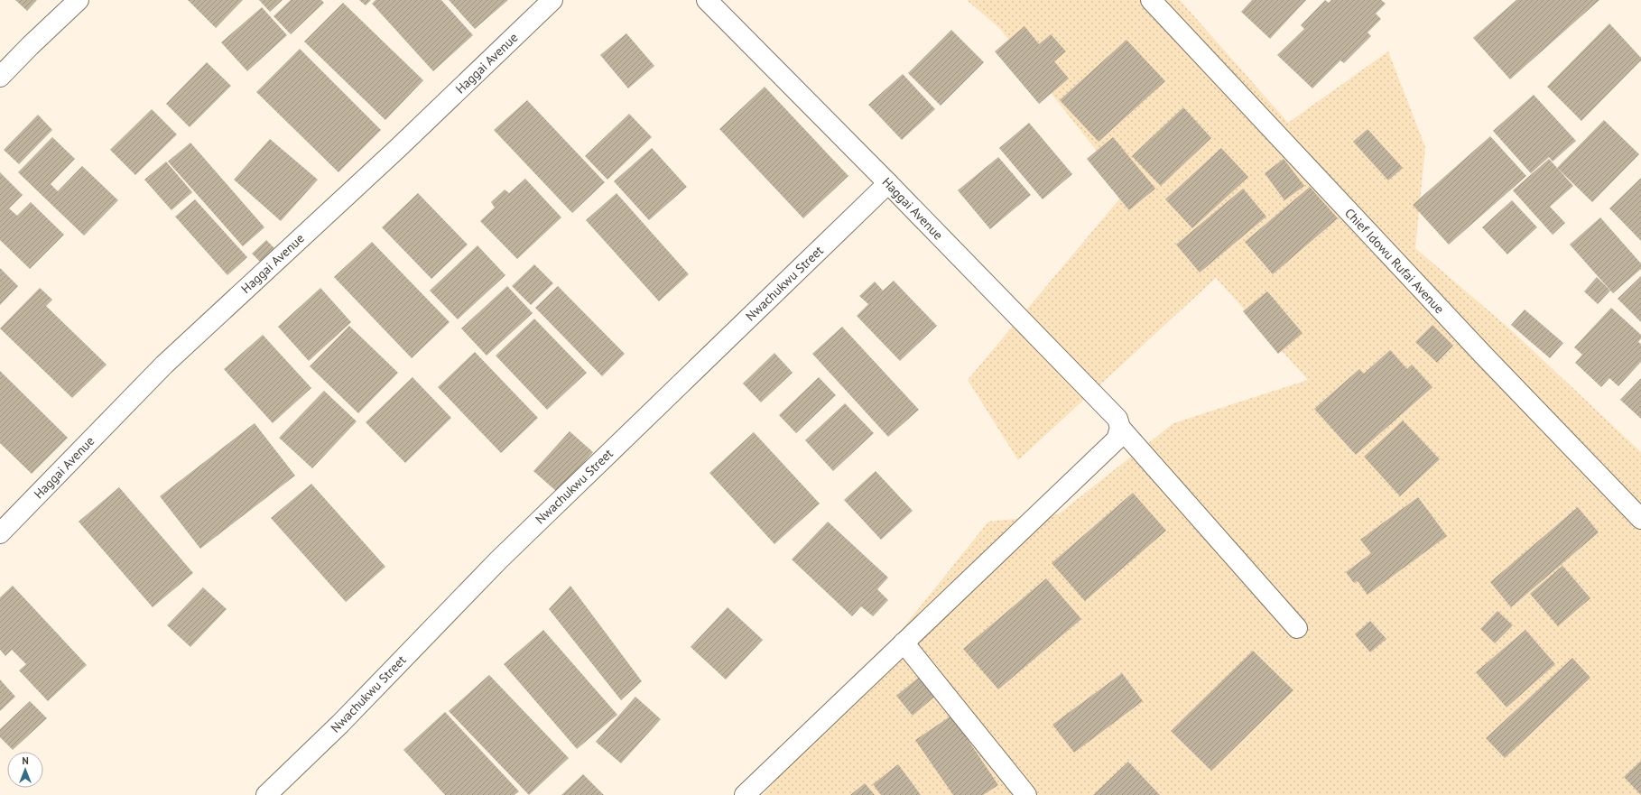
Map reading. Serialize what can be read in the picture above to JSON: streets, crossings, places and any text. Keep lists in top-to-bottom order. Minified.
{"streets":{"street":["Haggai Avenue","Chief Idowu Rufai Avenue","Nwachukwu Street"]},"crossings":[["Haggai Avenue","Nwachukwu Street"]],"north":"top"}
